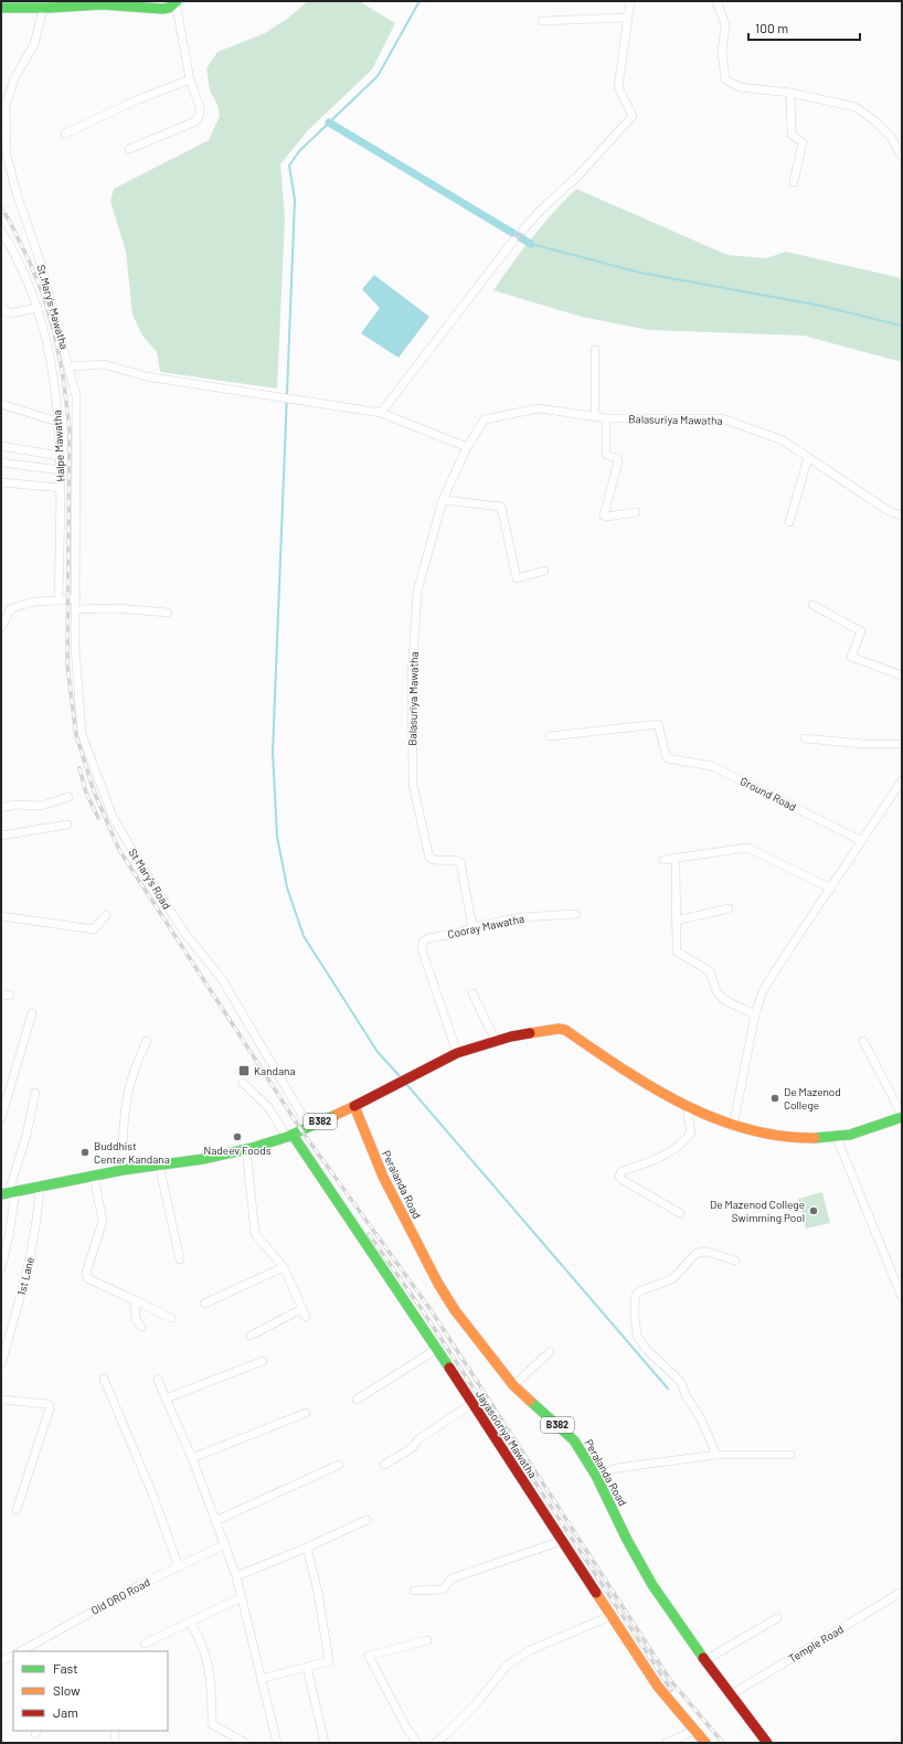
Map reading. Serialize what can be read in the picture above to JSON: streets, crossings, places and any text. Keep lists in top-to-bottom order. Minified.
{"streets":{"street":["St.Mary's Mawatha","Balasuriya Mawatha","Halpe Mawatha","Ground Road","St Mary's Road","Cooray Mawatha","B382","Peralanda Road","1st Lane","Jayasooriya Mawatha","Old DRO Road","Temple Road"]},"crossings":[["St.Mary's Mawatha","St Mary's Road"],["Balasuriya Mawatha","Cooray Mawatha"],["St Mary's Road","B382"],["B382","Peralanda Road"],["B382","1st Lane"],["B382","Jayasooriya Mawatha"],["Peralanda Road","Temple Road"]],"places":{"transit":["Kandana"],"other":["De Mazenod College","Nadeev Foods","Buddhist Center Kandana","De Mazenod College Swimming Pool"]},"legend":["Fast","Slow","Jam"],"scale_bar":"100 m"}
